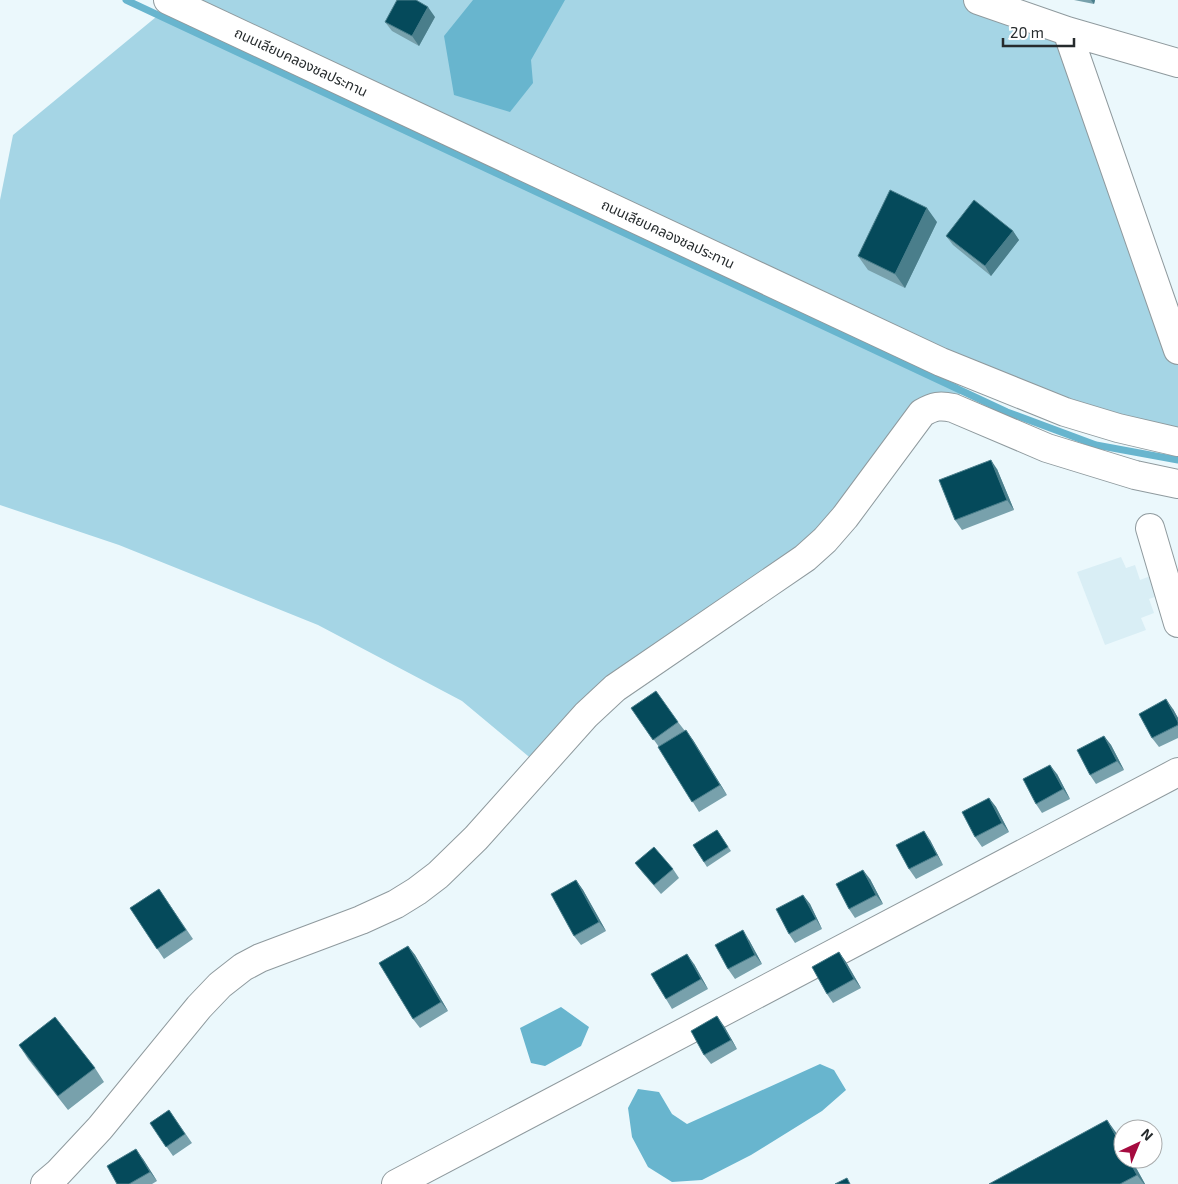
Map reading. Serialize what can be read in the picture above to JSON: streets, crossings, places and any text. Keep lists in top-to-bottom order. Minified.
{"streets":{"street":["ถนนเลียบคลองชลประทาน"]},"scale_bar":"20 m","north":"top right"}
